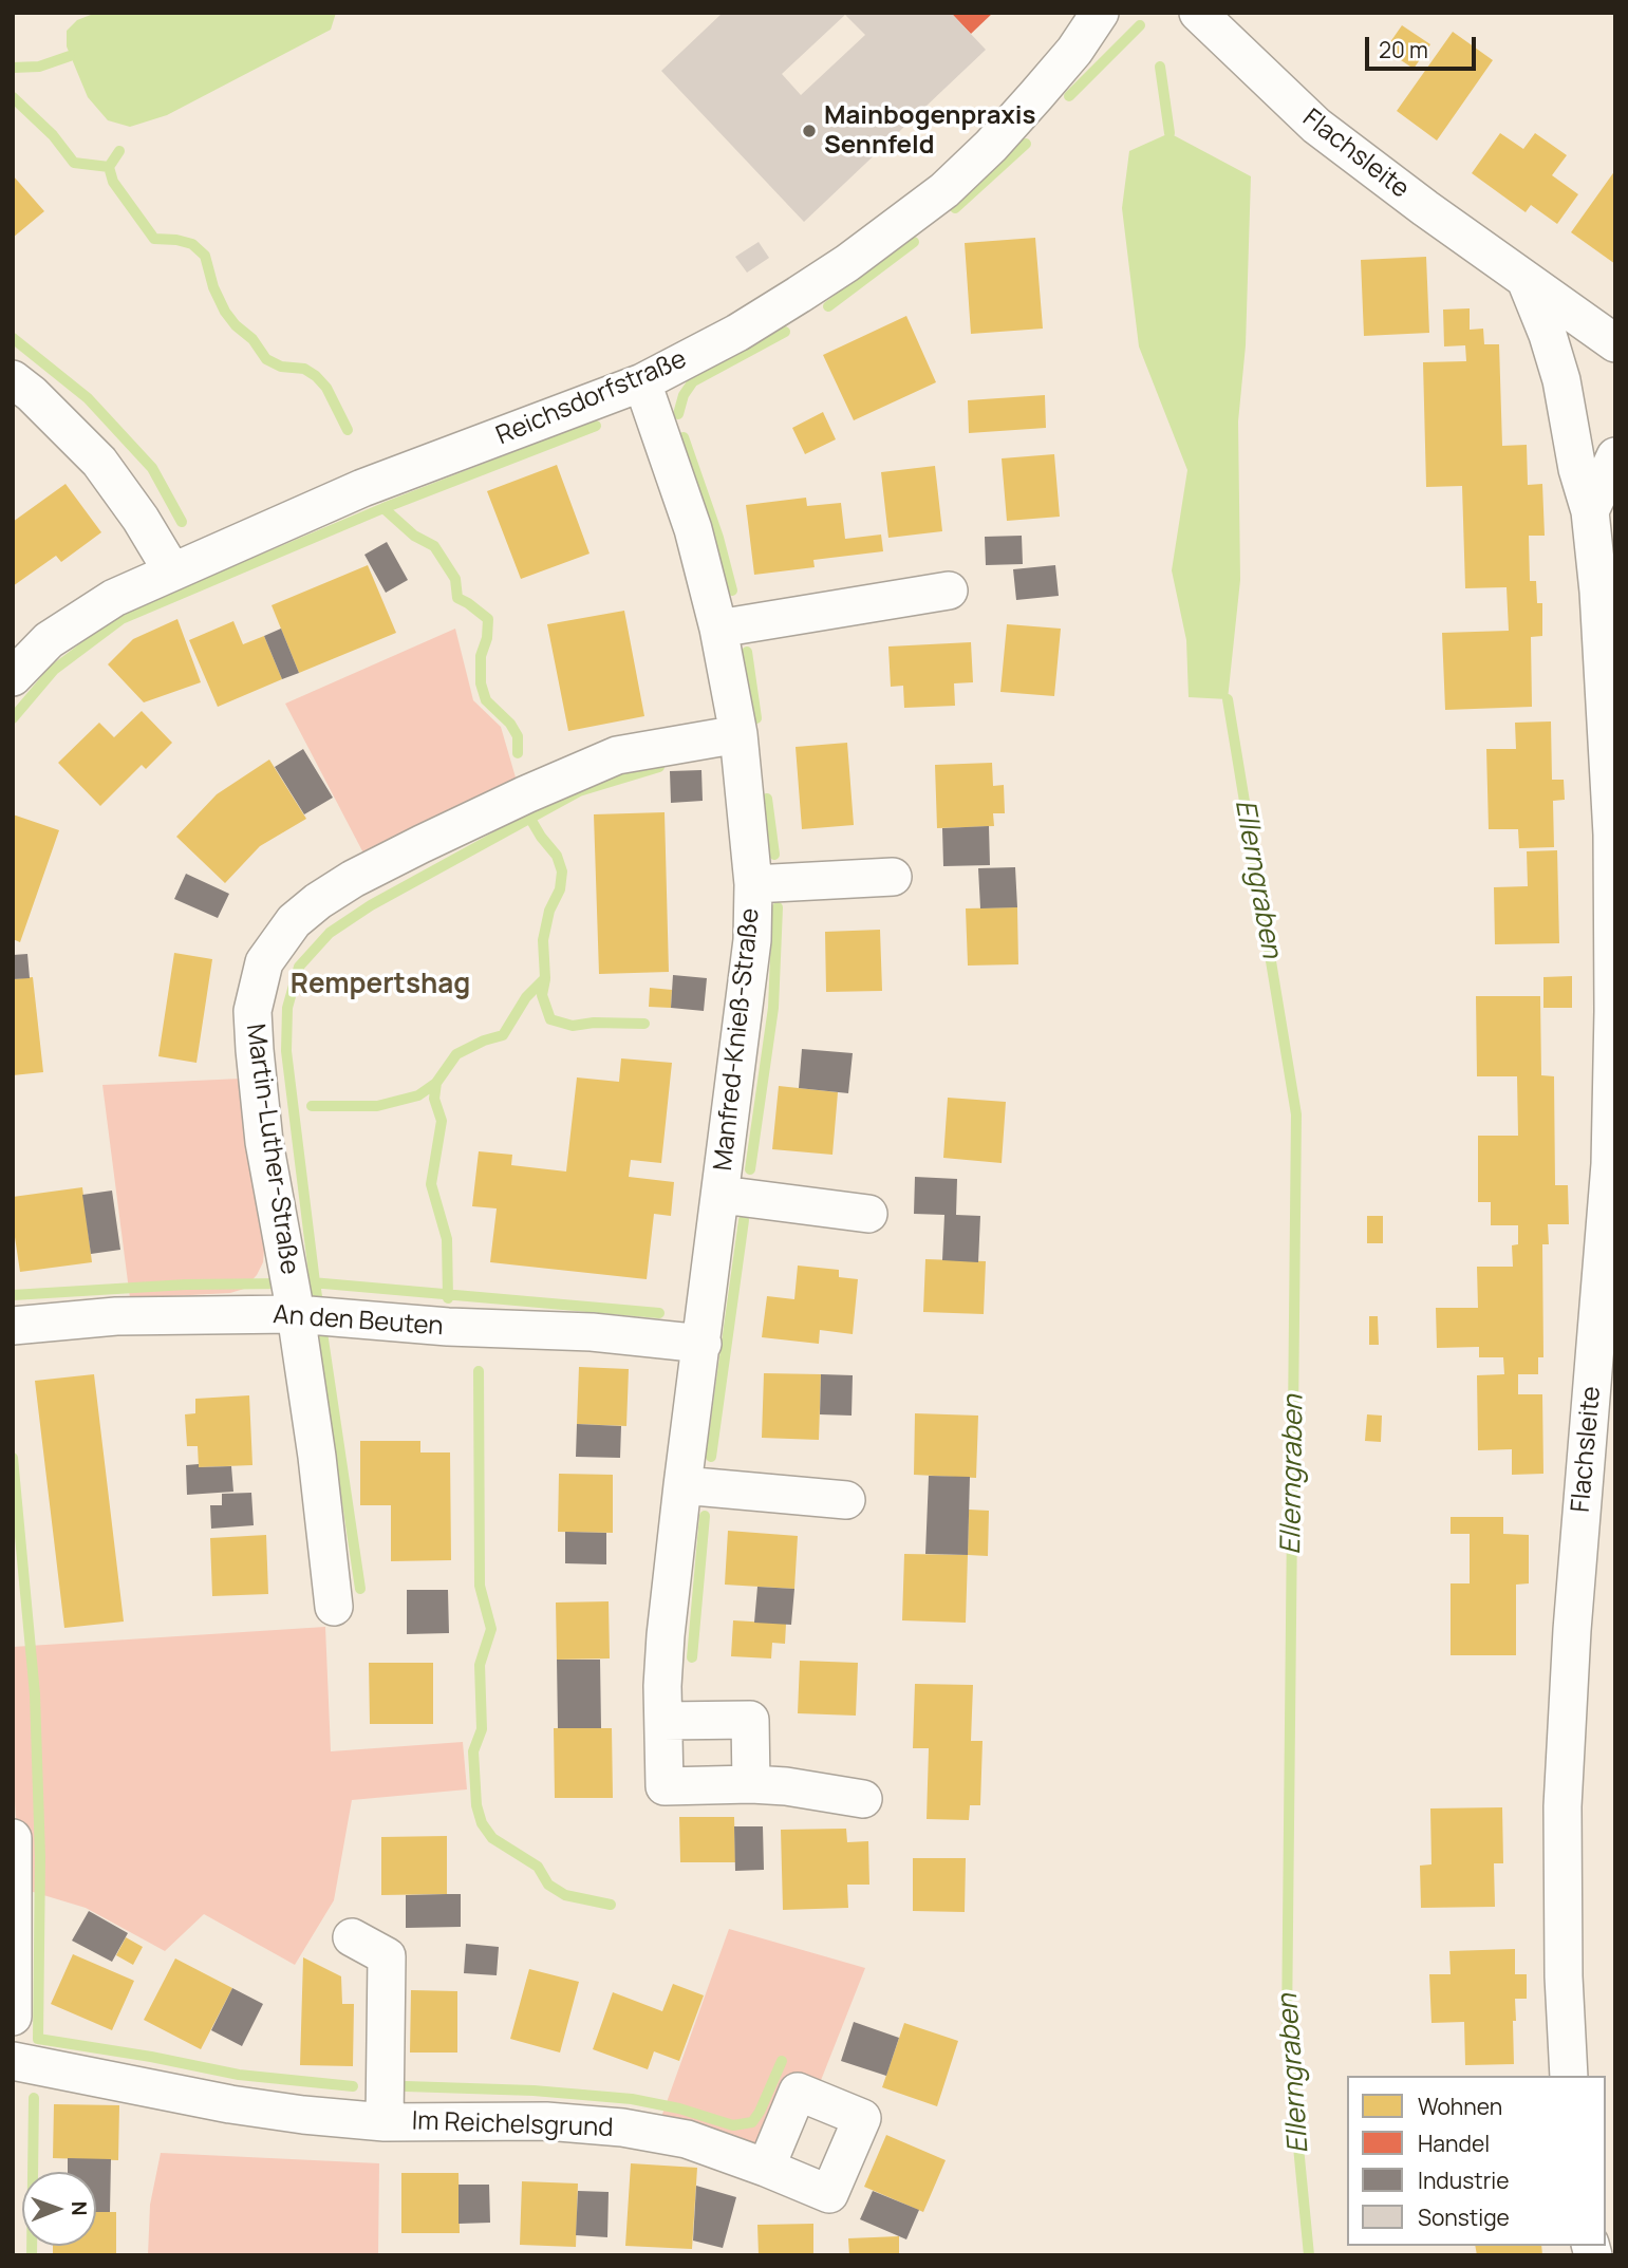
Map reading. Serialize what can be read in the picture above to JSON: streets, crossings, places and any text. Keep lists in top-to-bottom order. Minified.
{"streets":{"street":["Flachsleite","Reichsdorfstraße","Manfred-Knieß-Straße","Martin-Luther-Straße","An den Beuten","Im Reichelsgrund"]},"crossings":[["Reichsdorfstraße","Manfred-Knieß-Straße"],["Manfred-Knieß-Straße","Martin-Luther-Straße"],["Manfred-Knieß-Straße","An den Beuten"],["Martin-Luther-Straße","An den Beuten"]],"districts":["Rempertshag"],"water":["Ellerngraben"],"places":["Mainbogenpraxis Sennfeld"],"legend":["Wohnen","Handel","Industrie","Sonstige"],"scale_bar":"20 m","north":"right"}
